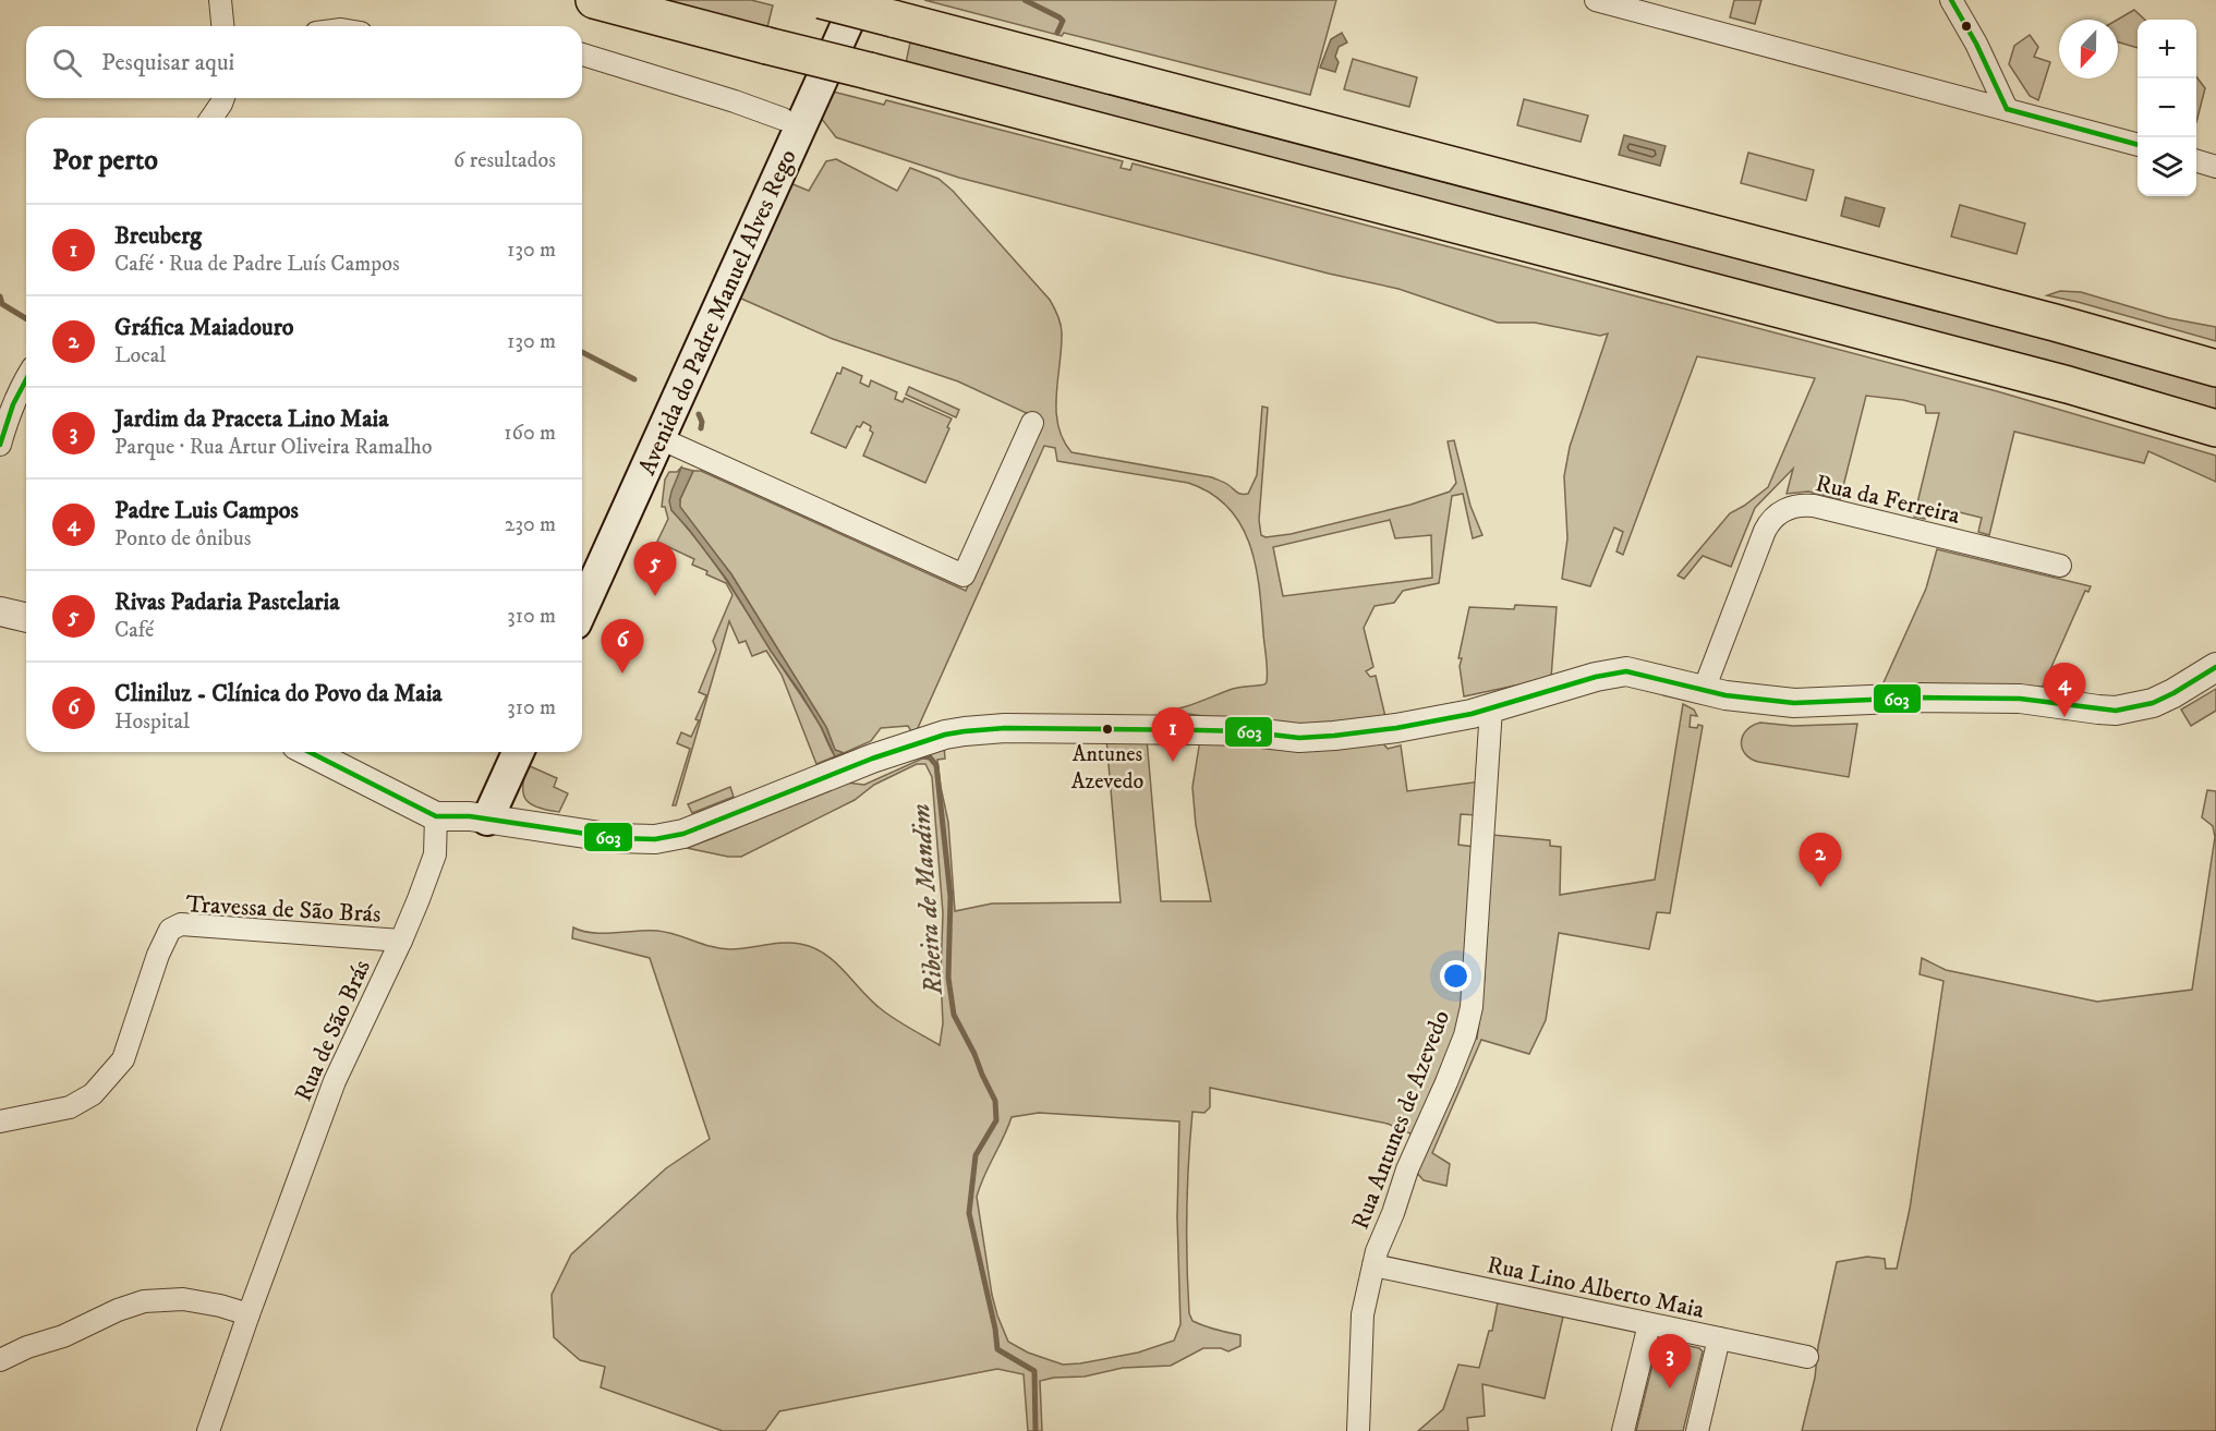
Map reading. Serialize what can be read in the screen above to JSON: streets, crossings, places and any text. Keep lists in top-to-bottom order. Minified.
{"streets":{"main road":["Avenida do Padre Manuel Alves Rego"],"street":["Rua da Ferreira","Travessa de São Brás","Rua de São Brás","Rua Antunes de Azevedo","Rua Lino Alberto Maia"]},"crossings":[["Travessa de São Brás","Rua de São Brás"],["Rua Antunes de Azevedo","Rua Lino Alberto Maia"]],"water":["Ribeira de Mandim"],"places":["Antunes Azevedo"],"lines":["transit line 603"],"north":"bottom","page":{"map_buttons":["+","−"],"search":"Pesquisar aqui","heading":["Por perto","6 resultados"],"list":[{"mark":"1","name":"Breuberg","note":"Café · Rua de Padre Luís Campos","value":"130 m"},{"mark":"2","name":"Gráfica Maiadouro","note":"Local","value":"130 m"},{"mark":"3","name":"Jardim da Praceta Lino Maia","note":"Parque · Rua Artur Oliveira Ramalho","value":"160 m"},{"mark":"4","name":"Padre Luis Campos","note":"Ponto de ônibus","value":"230 m"},{"mark":"5","name":"Rivas Padaria Pastelaria","note":"Café","value":"310 m"},{"mark":"6","name":"Cliniluz - Clínica do Povo da Maia","note":"Hospital","value":"310 m"}],"pins":["5","6","4","1","2","3"]}}
